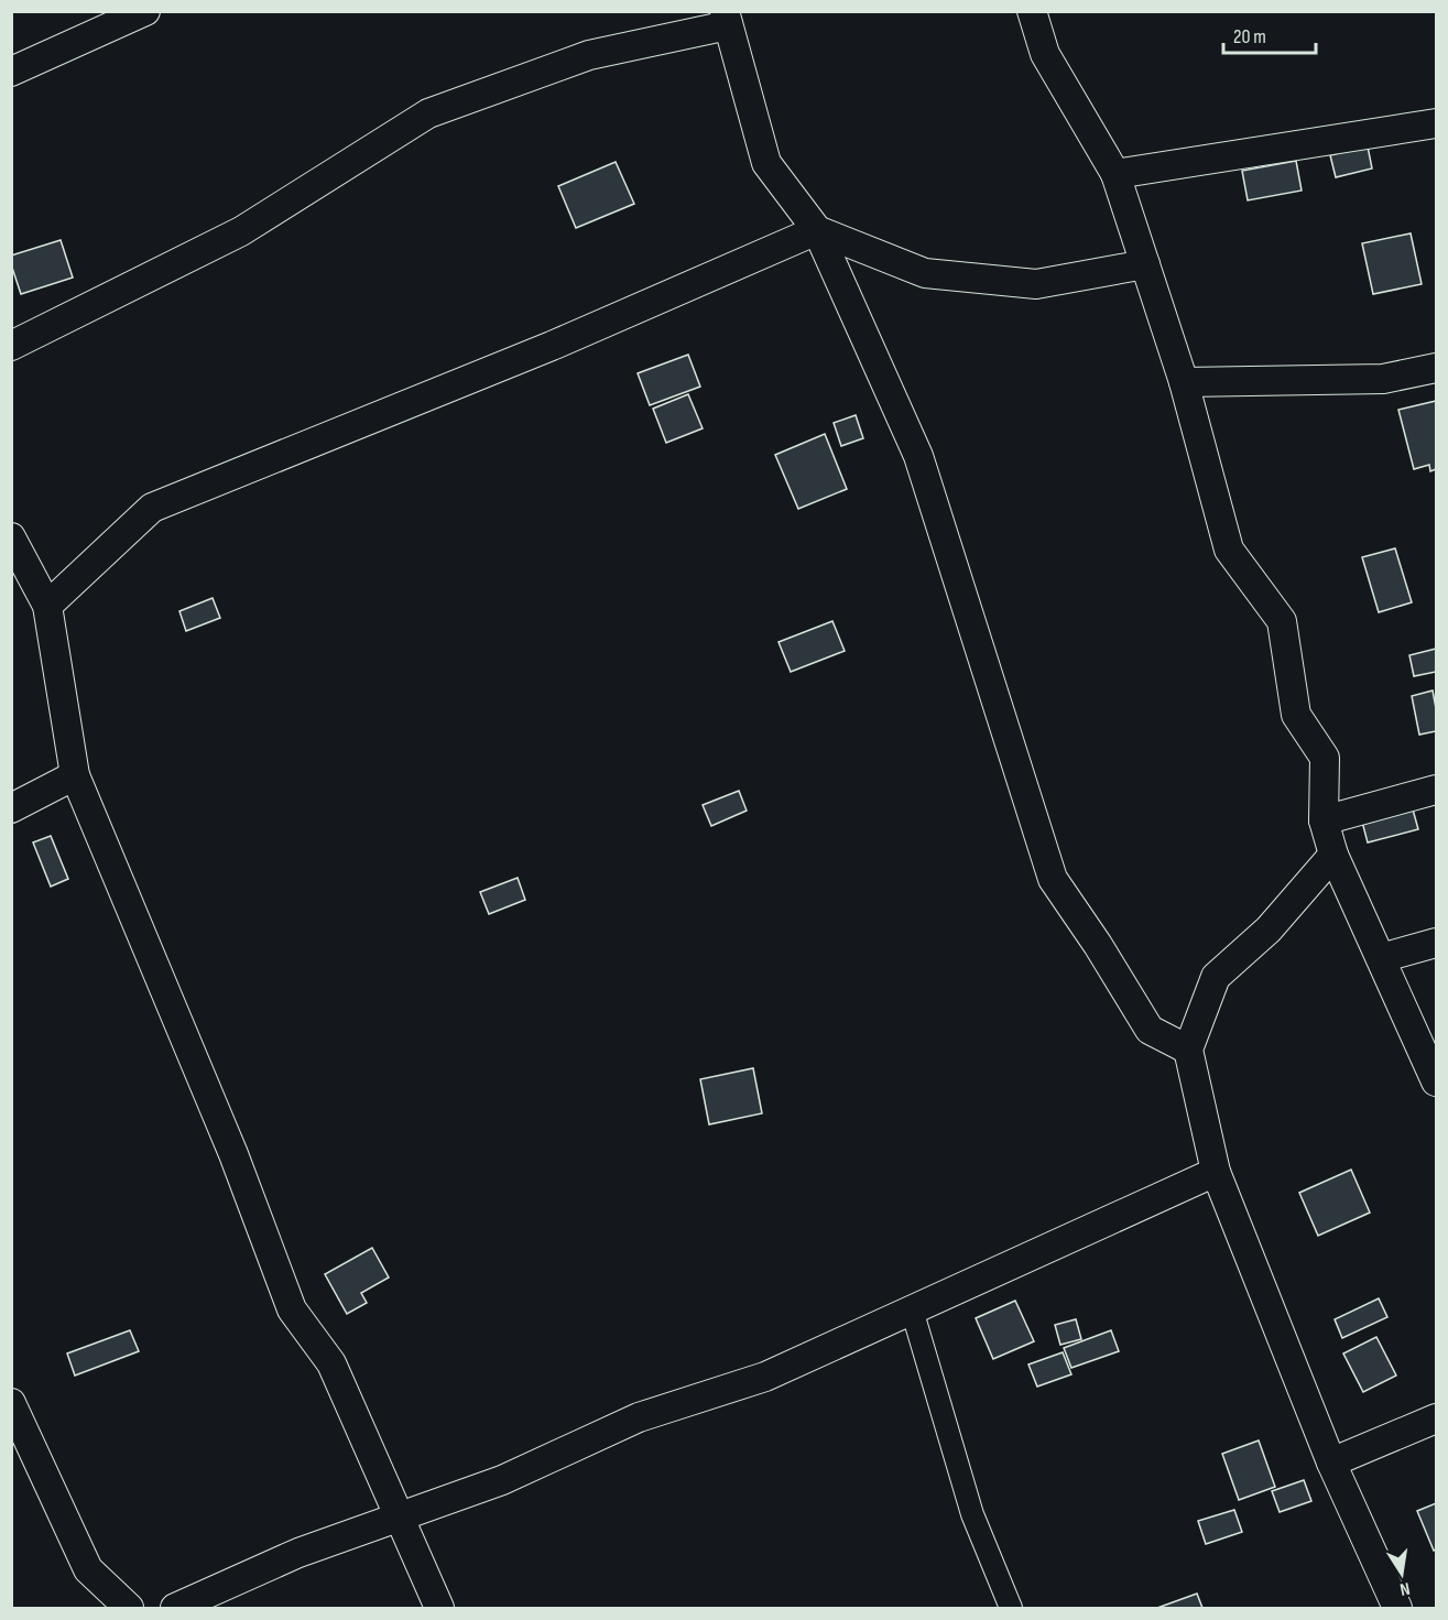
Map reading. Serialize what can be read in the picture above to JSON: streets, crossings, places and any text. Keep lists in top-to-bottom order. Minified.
{"scale_bar":"20 m","north":"bottom"}
